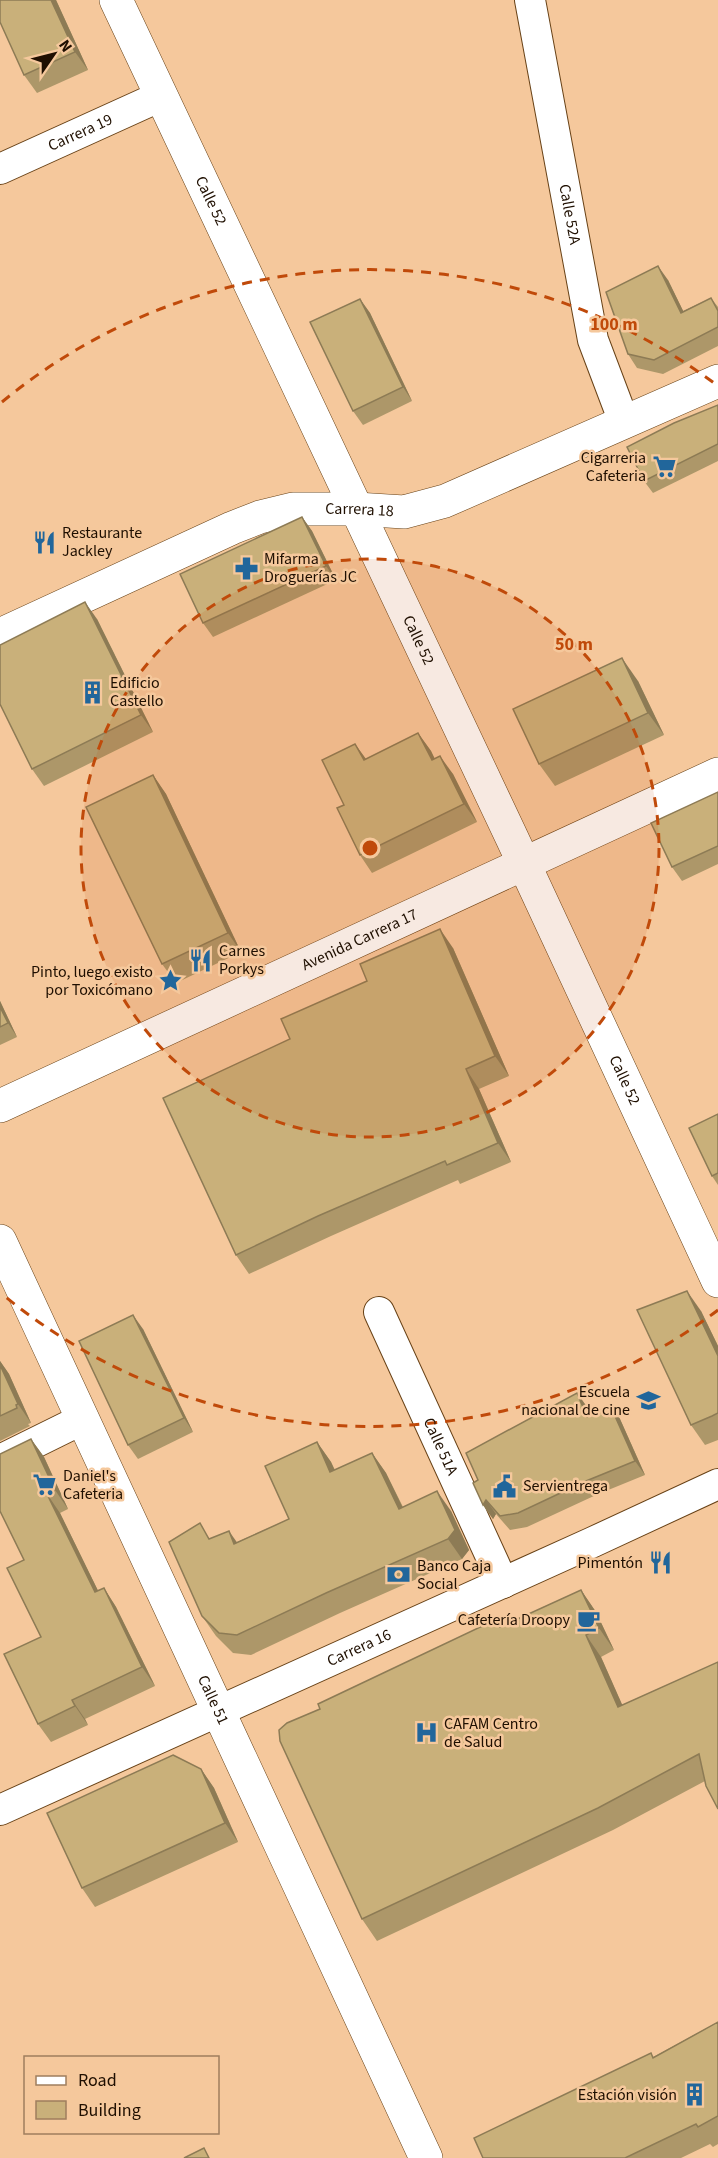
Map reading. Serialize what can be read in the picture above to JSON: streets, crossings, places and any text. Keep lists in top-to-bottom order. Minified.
{"streets":{"street":["Carrera 19","Calle 52","Calle 52A","Carrera 18","Avenida Carrera 17","Calle 51A","Carrera 16","Calle 51"]},"crossings":[["Carrera 19","Calle 52"],["Calle 52","Carrera 18"],["Calle 52","Avenida Carrera 17"],["Calle 52A","Carrera 18"],["Calle 51A","Carrera 16"],["Carrera 16","Calle 51"]],"places":{"supermarket":["Cigarreria Cafeteria","Daniel's Cafeteria"],"restaurant":["Restaurante Jackley","Carnes Porkys","Pimentón"],"pharmacy":["Mifarma Droguerías JC"],"building":["Edificio Castello","Estación visión"],"place":["Pinto, luego existo por Toxicómano"],"school or university":["Escuela nacional de cine"],"public building":["Servientrega"],"bank":["Banco Caja Social"],"cafe":["Cafetería Droopy"],"hospital":["CAFAM Centro de Salud"]},"legend":["Road","Building"],"north":"top right","rings":["100 m","50 m"]}
